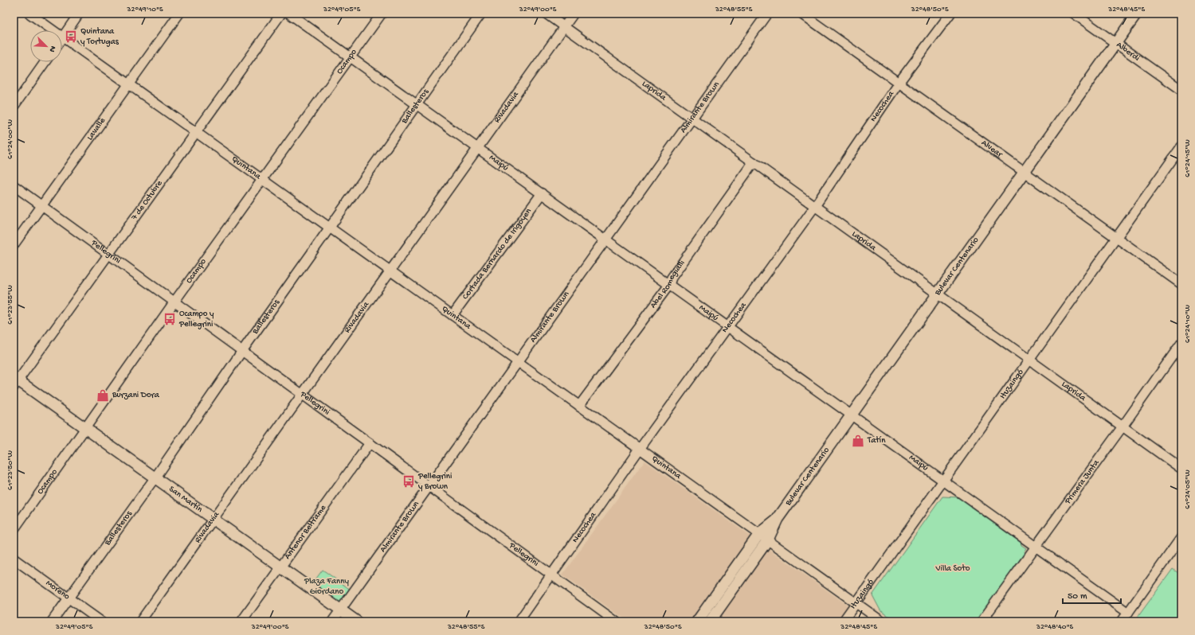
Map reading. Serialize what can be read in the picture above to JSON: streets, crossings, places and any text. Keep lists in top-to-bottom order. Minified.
{"streets":{"main road":["Bulevar Centenario","San Martín"],"street":["Alberdi","Ocampo","Laprida","Ballesteros","Necochea","Rivadavia","Almirante Brown","Lavalle","Alvear","Maipú","Quintana","7 de Octubre","Pellegrini","Cortada Bernardo de Irigoyen","Abel Romegialli","Ituzaingó","Primera Junta","Antenor Beltrame","Moreno"]},"crossings":[["Alberdi","Bulevar Centenario"],["Ocampo","Maipú"],["Ocampo","Quintana"],["Ocampo","Pellegrini"],["Ocampo","San Martín"],["Laprida","Necochea"],["Laprida","Rivadavia"],["Laprida","Almirante Brown"],["Laprida","Bulevar Centenario"],["Laprida","Abel Romegialli"],["Laprida","Ituzaingó"],["Laprida","Primera Junta"],["Ballesteros","Maipú"],["Ballesteros","Quintana"],["Ballesteros","Pellegrini"],["Ballesteros","San Martín"],["Ballesteros","Moreno"],["Necochea","Alvear"],["Necochea","Maipú"],["Necochea","Quintana"],["Necochea","Pellegrini"],["Rivadavia","Maipú"],["Rivadavia","Quintana"],["Rivadavia","Pellegrini"],["Rivadavia","San Martín"],["Almirante Brown","Maipú"],["Almirante Brown","Quintana"],["Almirante Brown","Pellegrini"],["Almirante Brown","San Martín"],["Lavalle","Quintana"],["Lavalle","Pellegrini"],["Alvear","Bulevar Centenario"],["Alvear","Ituzaingó"],["Maipú","Cortada Bernardo de Irigoyen"],["Maipú","Bulevar Centenario"],["Maipú","Abel Romegialli"],["Maipú","Ituzaingó"],["Maipú","Primera Junta"],["Quintana","7 de Octubre"],["Quintana","Cortada Bernardo de Irigoyen"],["Quintana","Bulevar Centenario"],["Quintana","Abel Romegialli"],["Quintana","Ituzaingó"],["7 de Octubre","Pellegrini"],["7 de Octubre","San Martín"],["Pellegrini","Antenor Beltrame"],["San Martín","Antenor Beltrame"]],"parks":["Villa Soto","Plaza Fanny Giordano"],"places":{"bus stop":["Quintana y Tortugas","Ocampo y Pellegrini","Pellegrini y Brown"],"shop":["Burzani Dora","Tatín"]},"scale_bar":"50 m","north":"bottom right","coordinates":["32°49'10\"S","32°49'05\"S","32°49'00\"S","32°48'55\"S","32°48'50\"S","32°48'45\"S","61°24'00\"W","61°24'15\"W","61°23'55\"W","61°24'10\"W","61°23'50\"W","61°24'05\"W","32°48'40\"S"]}
